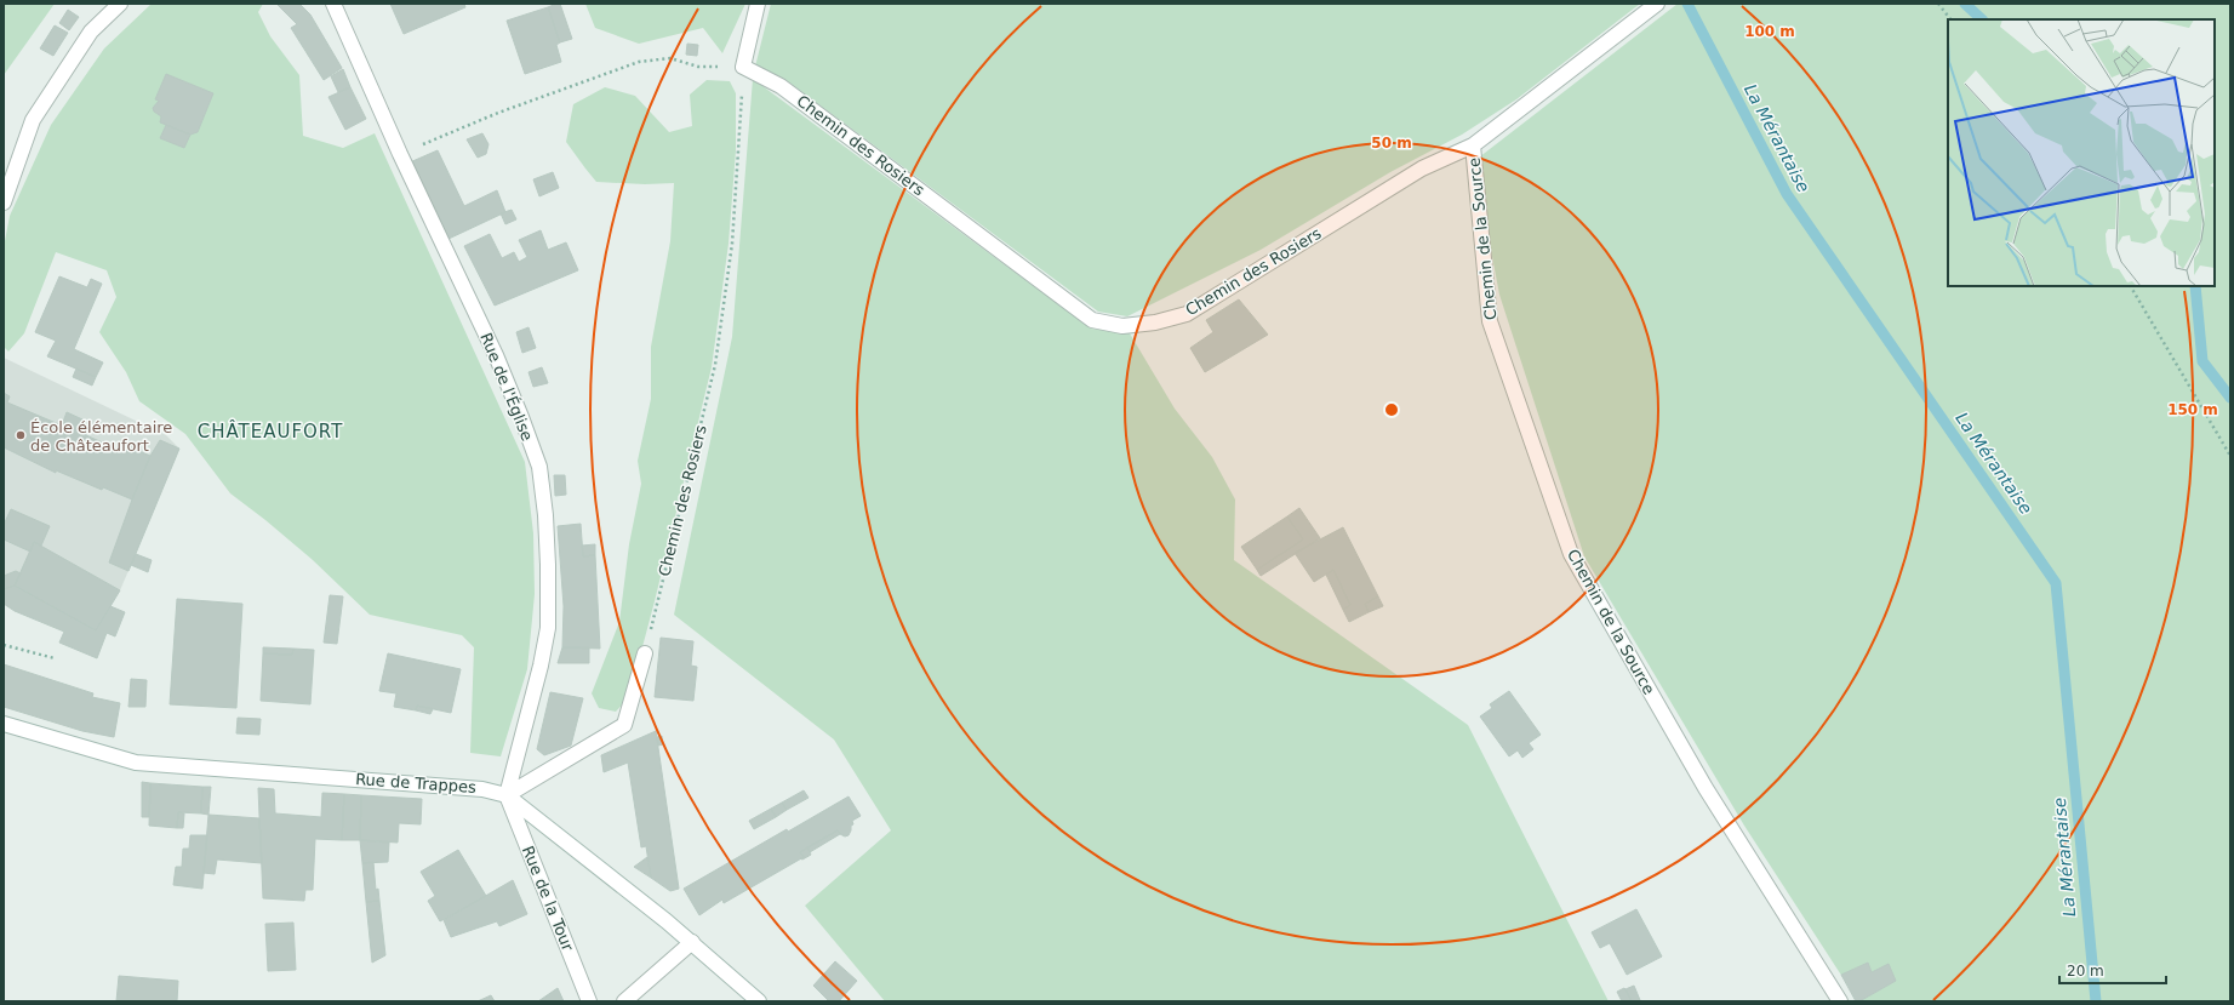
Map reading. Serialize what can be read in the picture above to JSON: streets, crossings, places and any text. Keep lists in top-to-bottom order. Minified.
{"streets":{"street":["Chemin des Rosiers","Chemin de la Source","Rue de l'Église","Rue de Trappes","Rue de la Tour"]},"crossings":[["Chemin des Rosiers","Chemin de la Source"],["Rue de l'Église","Rue de Trappes"],["Rue de l'Église","Rue de la Tour"],["Rue de Trappes","Rue de la Tour"]],"districts":["CHÂTEAUFORT"],"water":["La Mérantaise"],"places":["École élémentaire de Châteaufort"],"scale_bar":"20 m","rings":["100 m","50 m","150 m"]}
